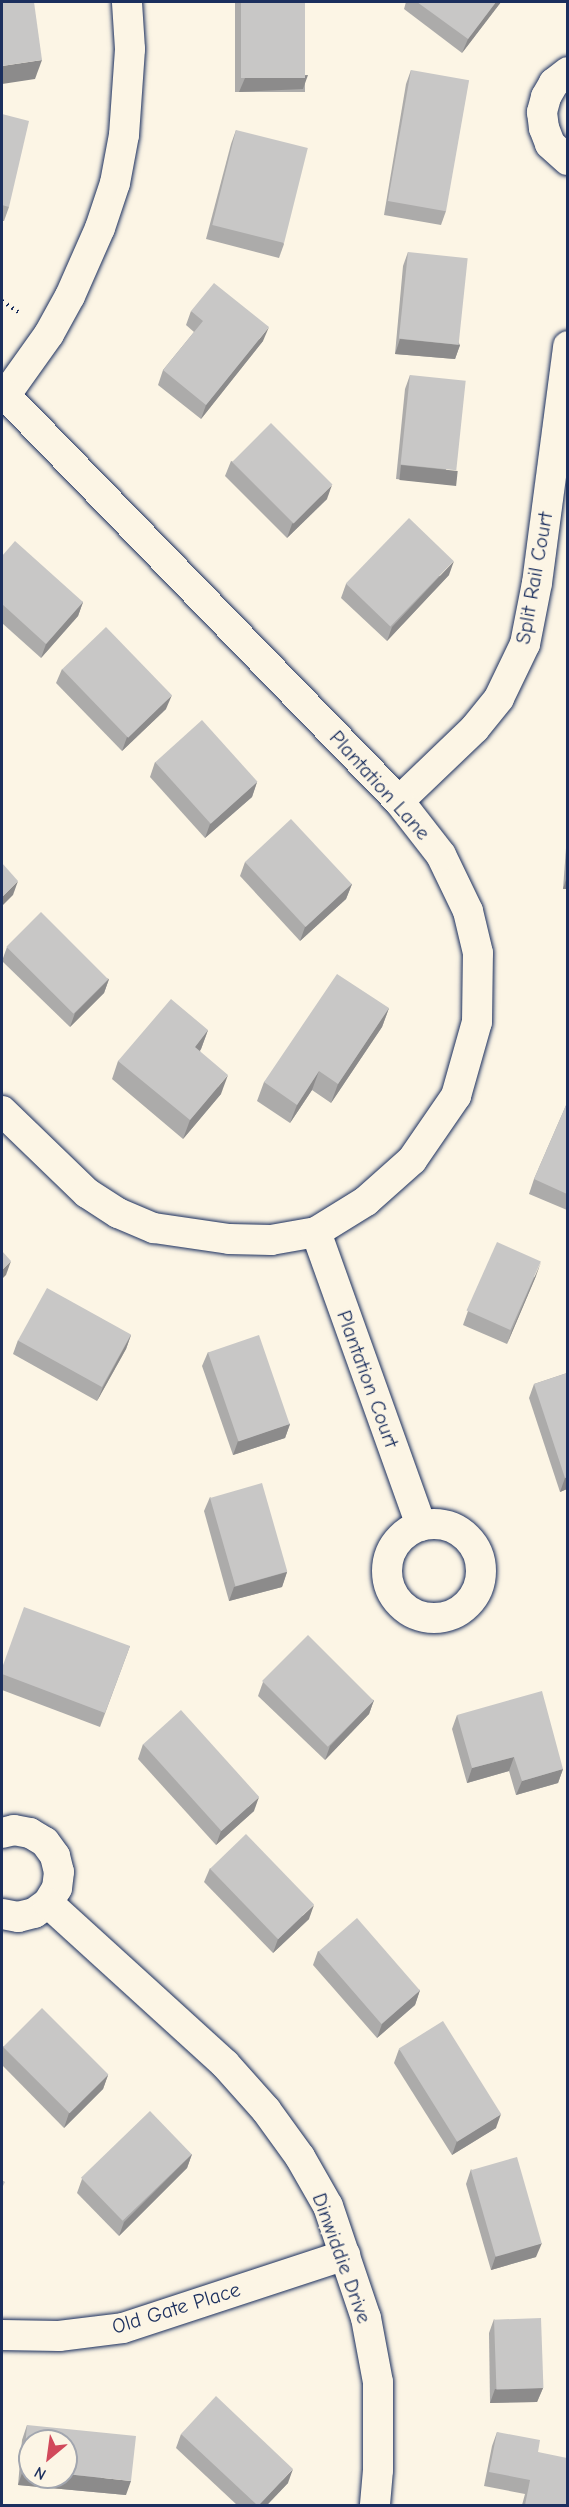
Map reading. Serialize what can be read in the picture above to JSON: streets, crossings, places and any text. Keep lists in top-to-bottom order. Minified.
{"streets":{"street":["Split Rail Court","Plantation Lane","Plantation Court","Dinwiddie Drive","Old Gate Place"]},"crossings":[["Split Rail Court","Plantation Lane"],["Plantation Lane","Plantation Court"],["Dinwiddie Drive","Old Gate Place"]],"north":"bottom left"}
